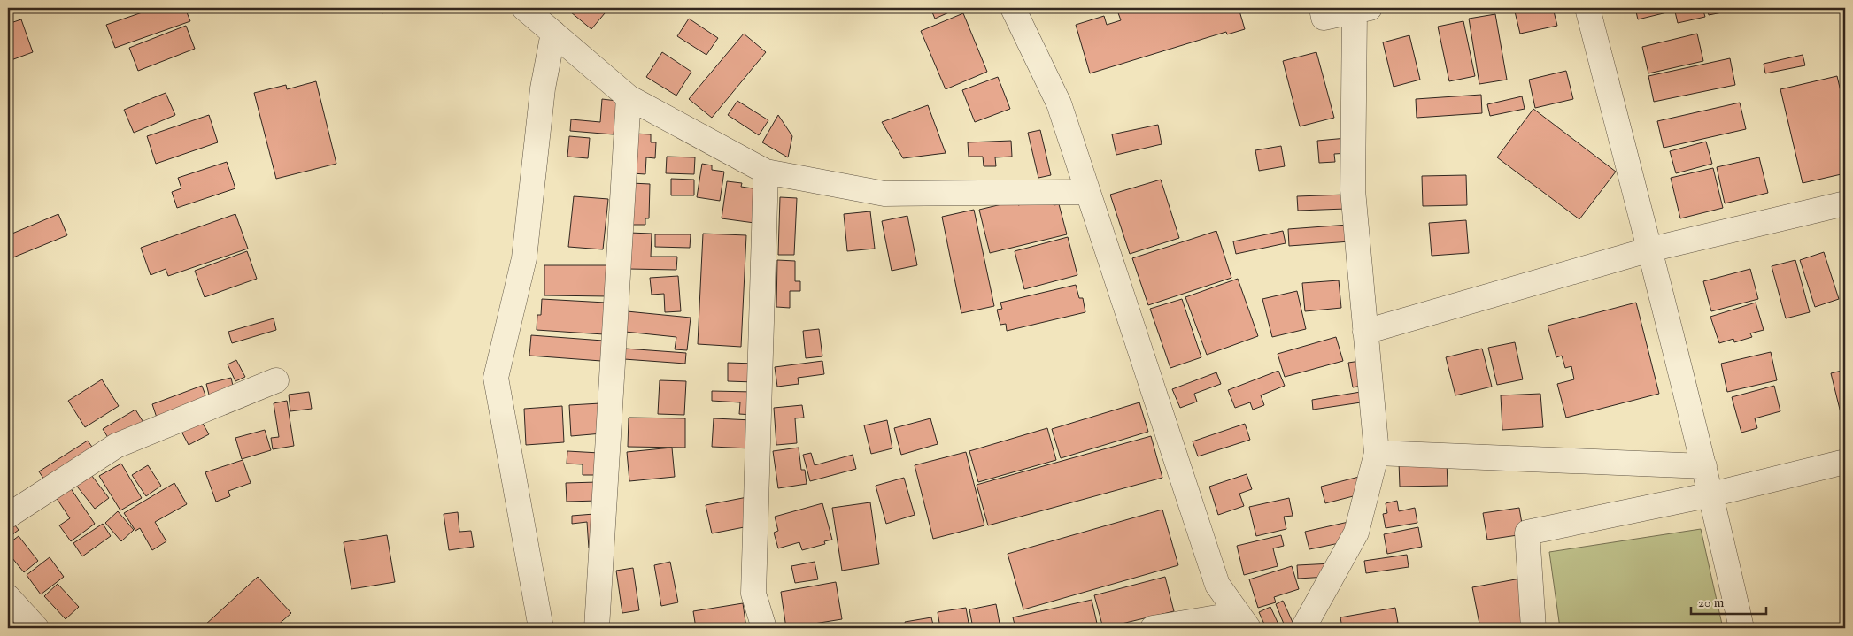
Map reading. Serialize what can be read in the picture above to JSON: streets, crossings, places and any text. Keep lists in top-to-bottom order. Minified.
{"scale_bar":"20 m"}
